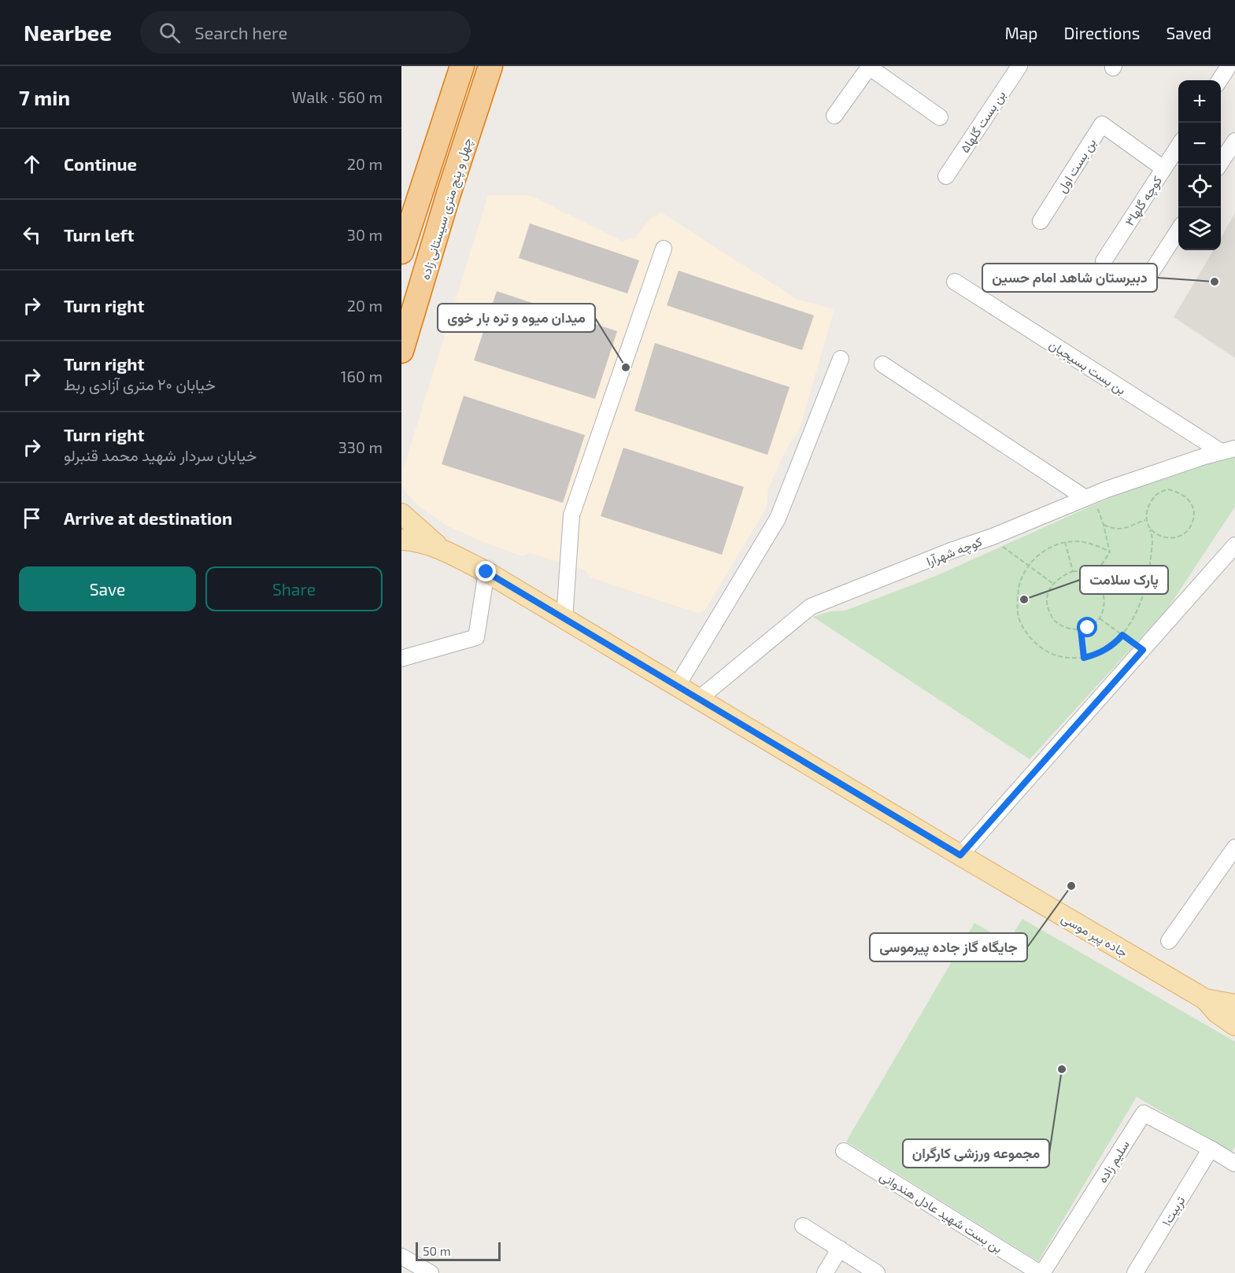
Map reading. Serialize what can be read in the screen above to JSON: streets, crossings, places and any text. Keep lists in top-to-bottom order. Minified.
{"streets":{"highway":["چهل و پنج متری سیستانی زاده"],"main road":["جاده پیر موسی"],"street":["بن بست گلها۵","بن بست اول","کوچه گلها۳","بن بست بسیجیان","کوچه شهرآرا","سلیم زاده","تربیت۱","بن بست شهید عادل هندوانی"]},"crossings":[["بن بست اول","کوچه گلها۳"],["بن بست بسیجیان","کوچه شهرآرا"],["کوچه شهرآرا","جاده پیر موسی"],["سلیم زاده","تربیت۱"],["سلیم زاده","بن بست شهید عادل هندوانی"]],"places":["دبیرستان شاهد امام حسین","میدان میوه و تره بار خوی","پارک سلامت","جایگاه گاز جاده پیرموسی","مجموعه ورزشی کارگران"],"scale_bar":"50 m","page":{"header":"Nearbee","search":"Search here","nav":["Map","Directions","Saved"],"heading":["7 min","Walk · 560 m"],"map_buttons":["+","−"],"list":[["Continue","20 m"],["Turn left","30 m"],["Turn right","20 m"],["Turn right","خیابان ۲۰ متری آزادی ربط","160 m"],["Turn right","خیابان سردار شهید محمد قنبرلو","330 m"],"Arrive at destination"],"buttons":["Save","Share"],"scale":"50 m"}}
